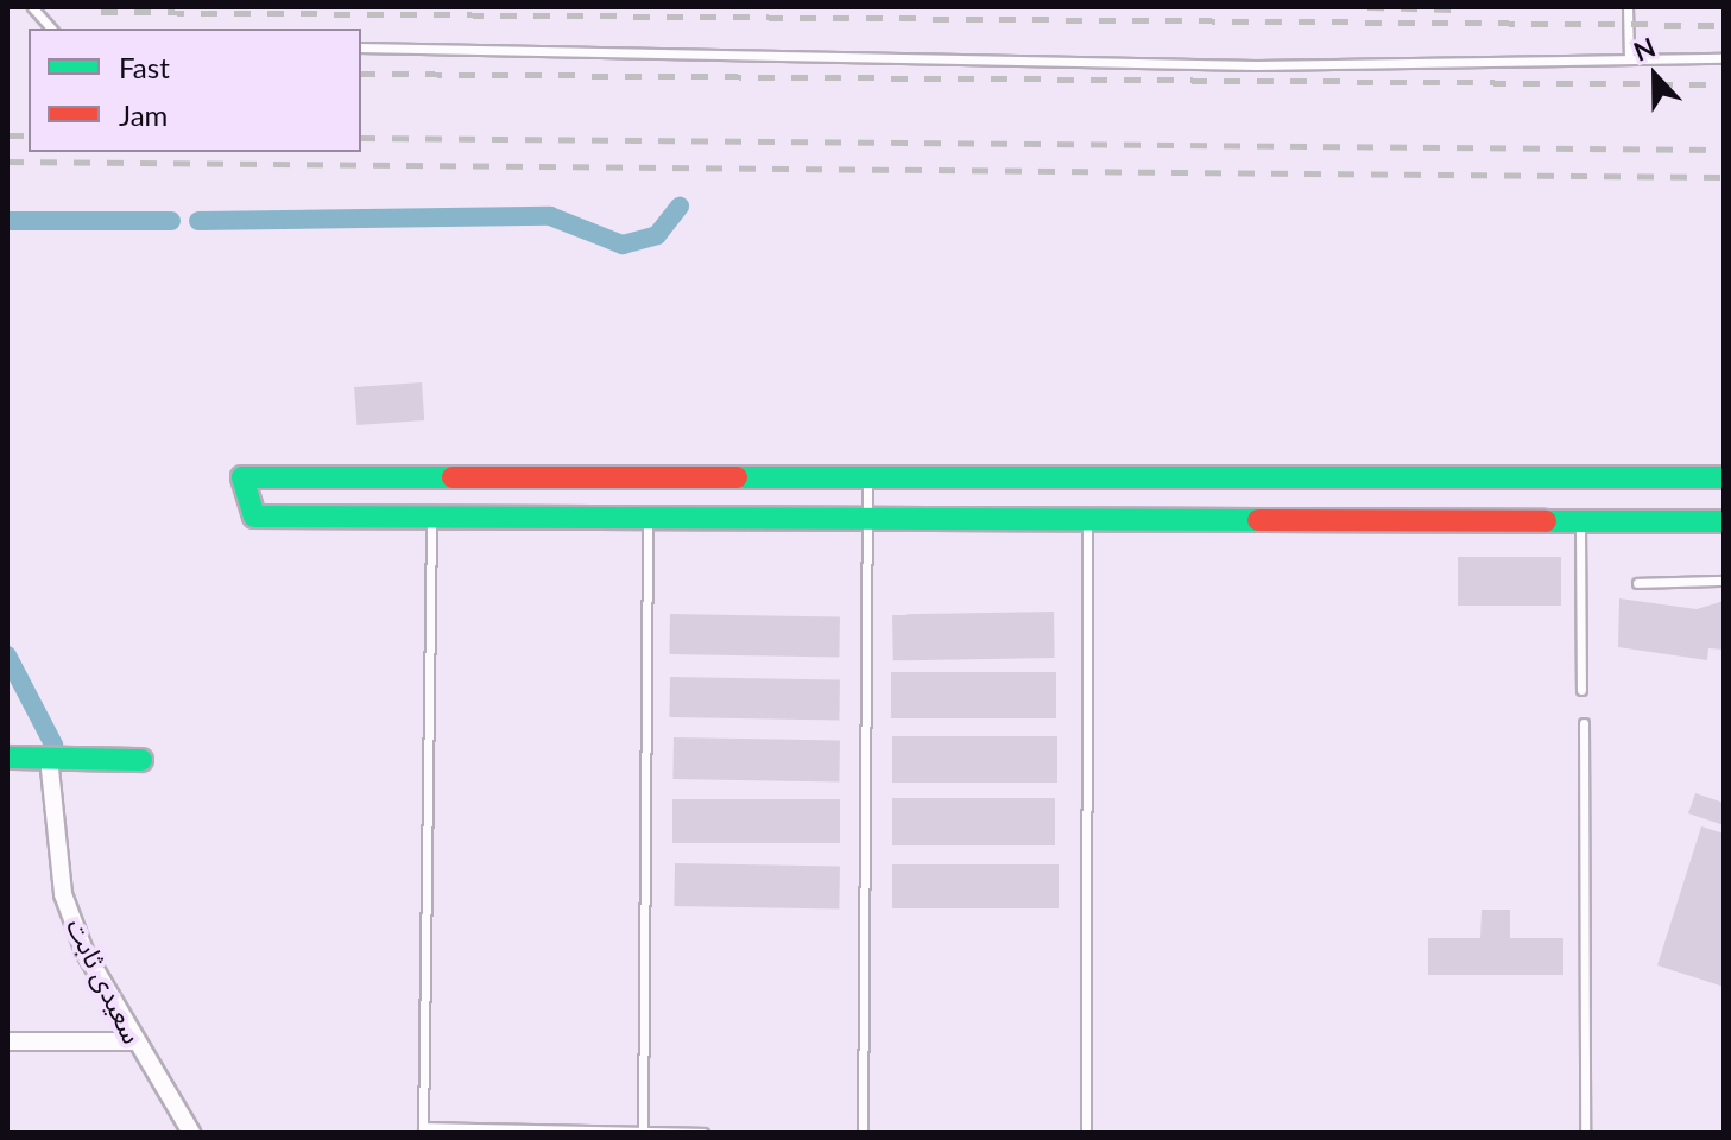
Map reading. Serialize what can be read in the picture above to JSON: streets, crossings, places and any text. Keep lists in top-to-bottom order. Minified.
{"streets":{"street":["سعیدی ثابت"]},"legend":["Fast","Jam"],"north":"top"}
